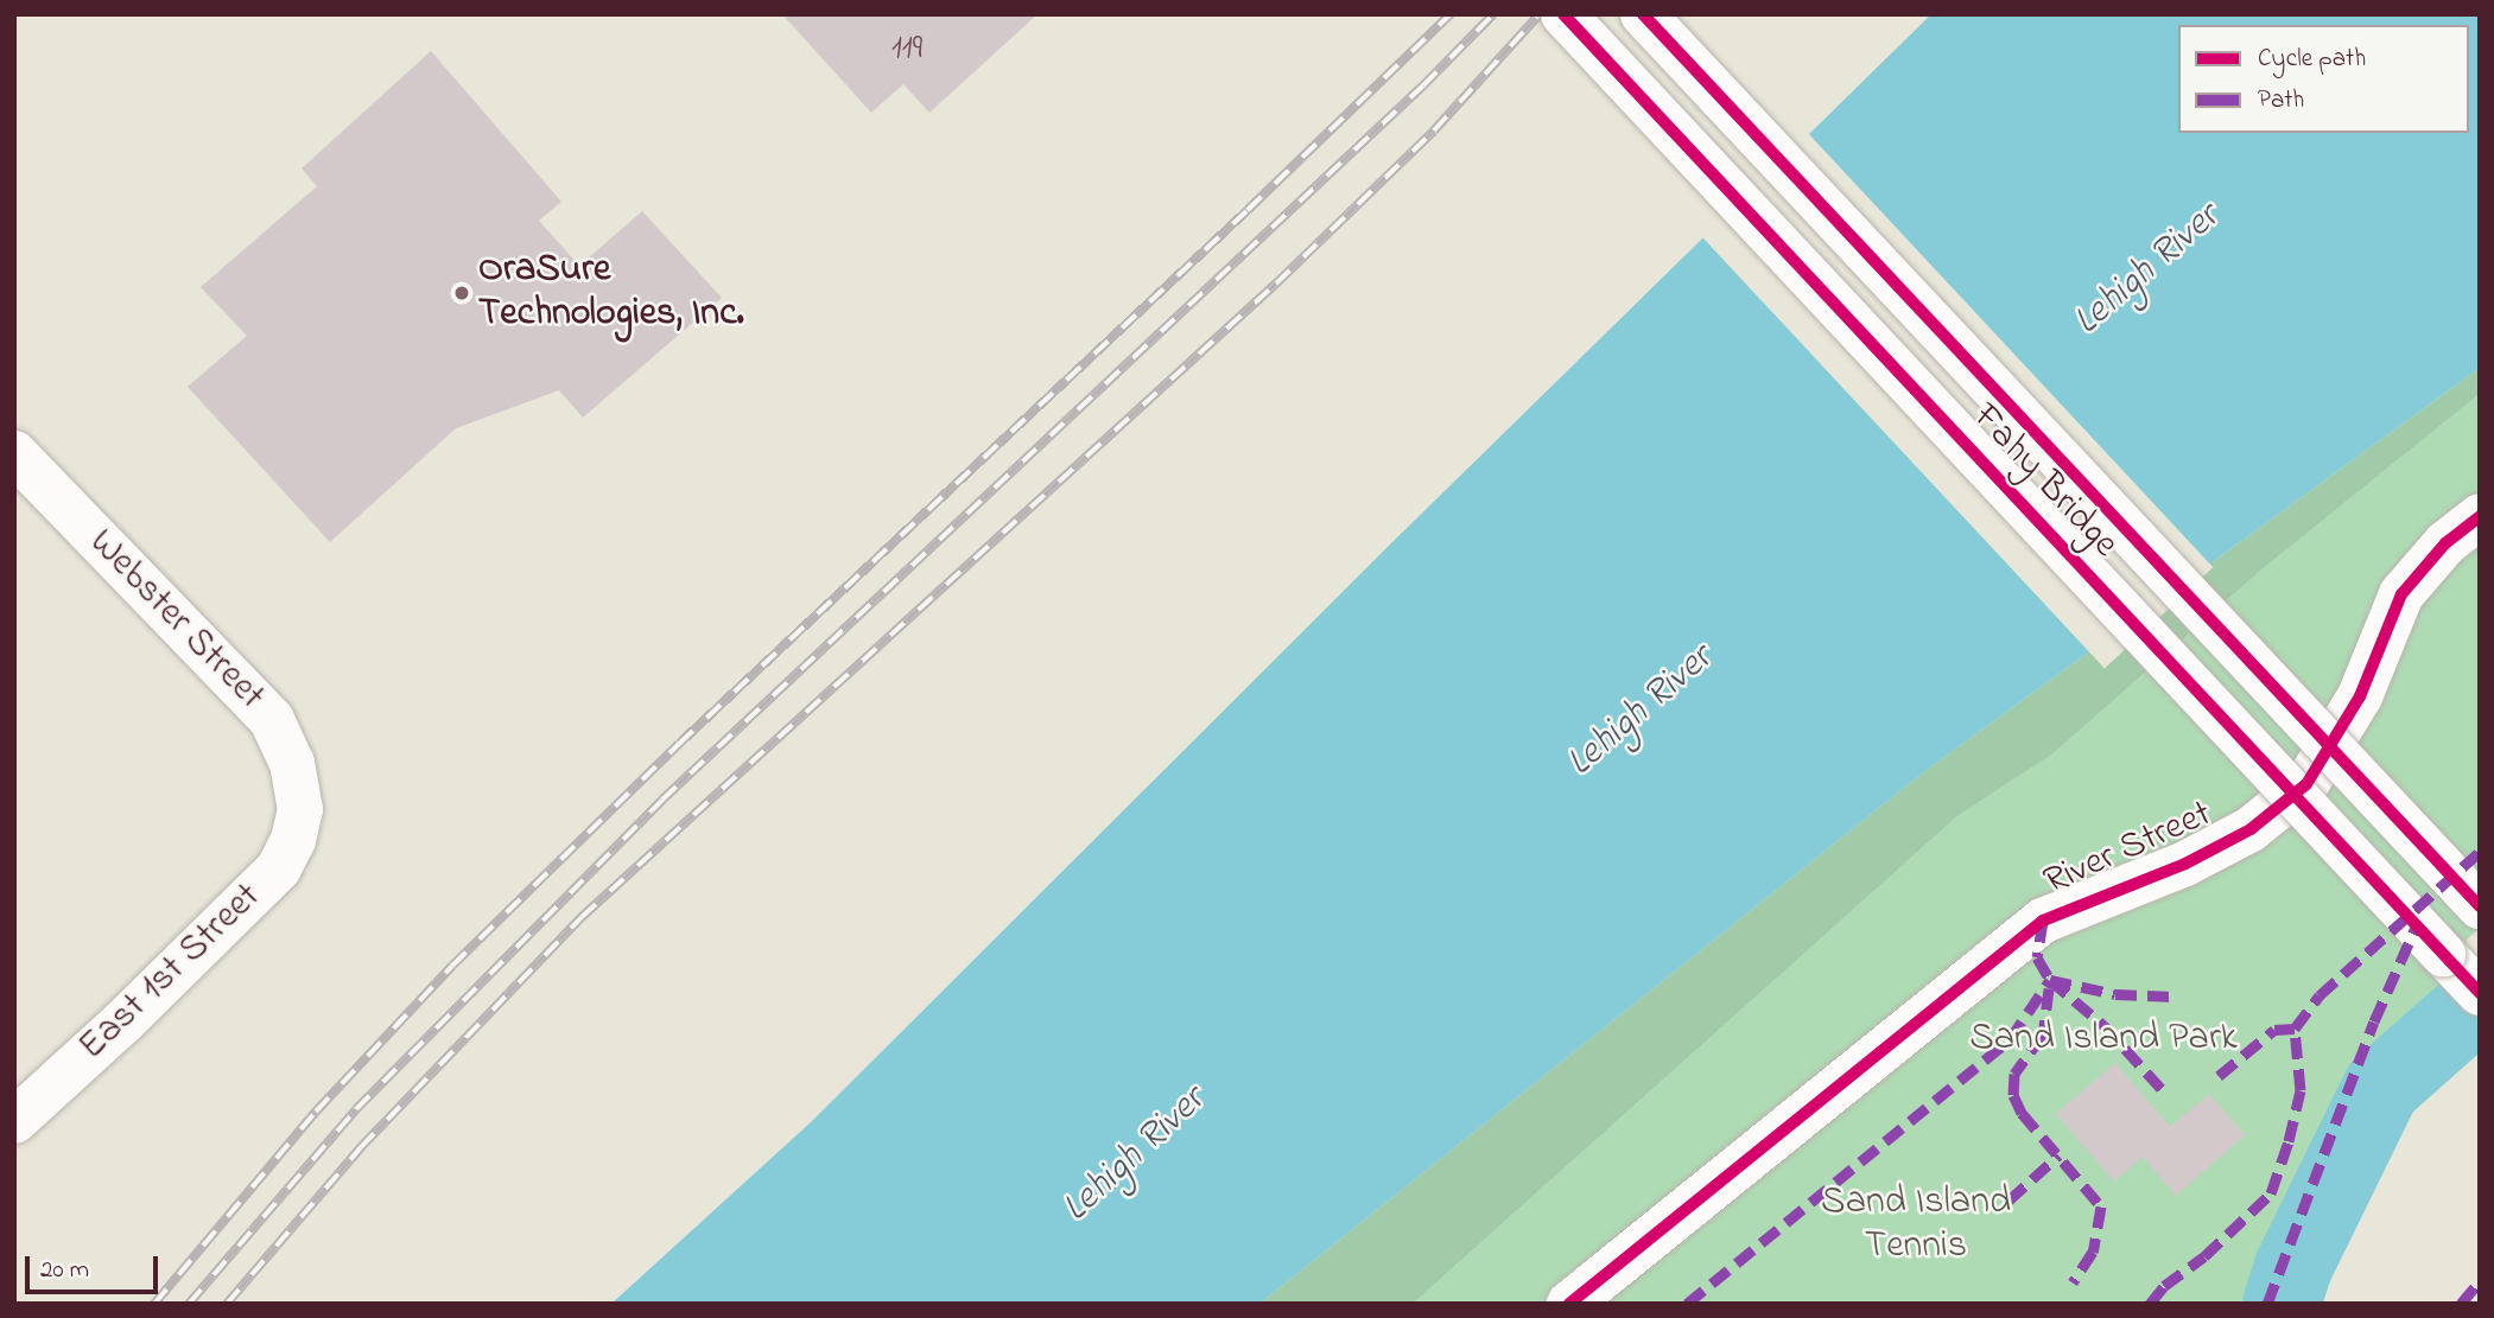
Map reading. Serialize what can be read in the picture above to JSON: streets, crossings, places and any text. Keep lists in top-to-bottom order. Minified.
{"streets":{"main road":["Fahy Bridge","Webster Street","River Street","East 1st Street"]},"crossings":[["Webster Street","East 1st Street"]],"water":["Lehigh River"],"parks":["Sand Island Park","Sand Island Tennis"],"places":["OraSure Technologies, Inc."],"house_numbers":["119"],"legend":["Cycle path","Path"],"scale_bar":"20 m"}
